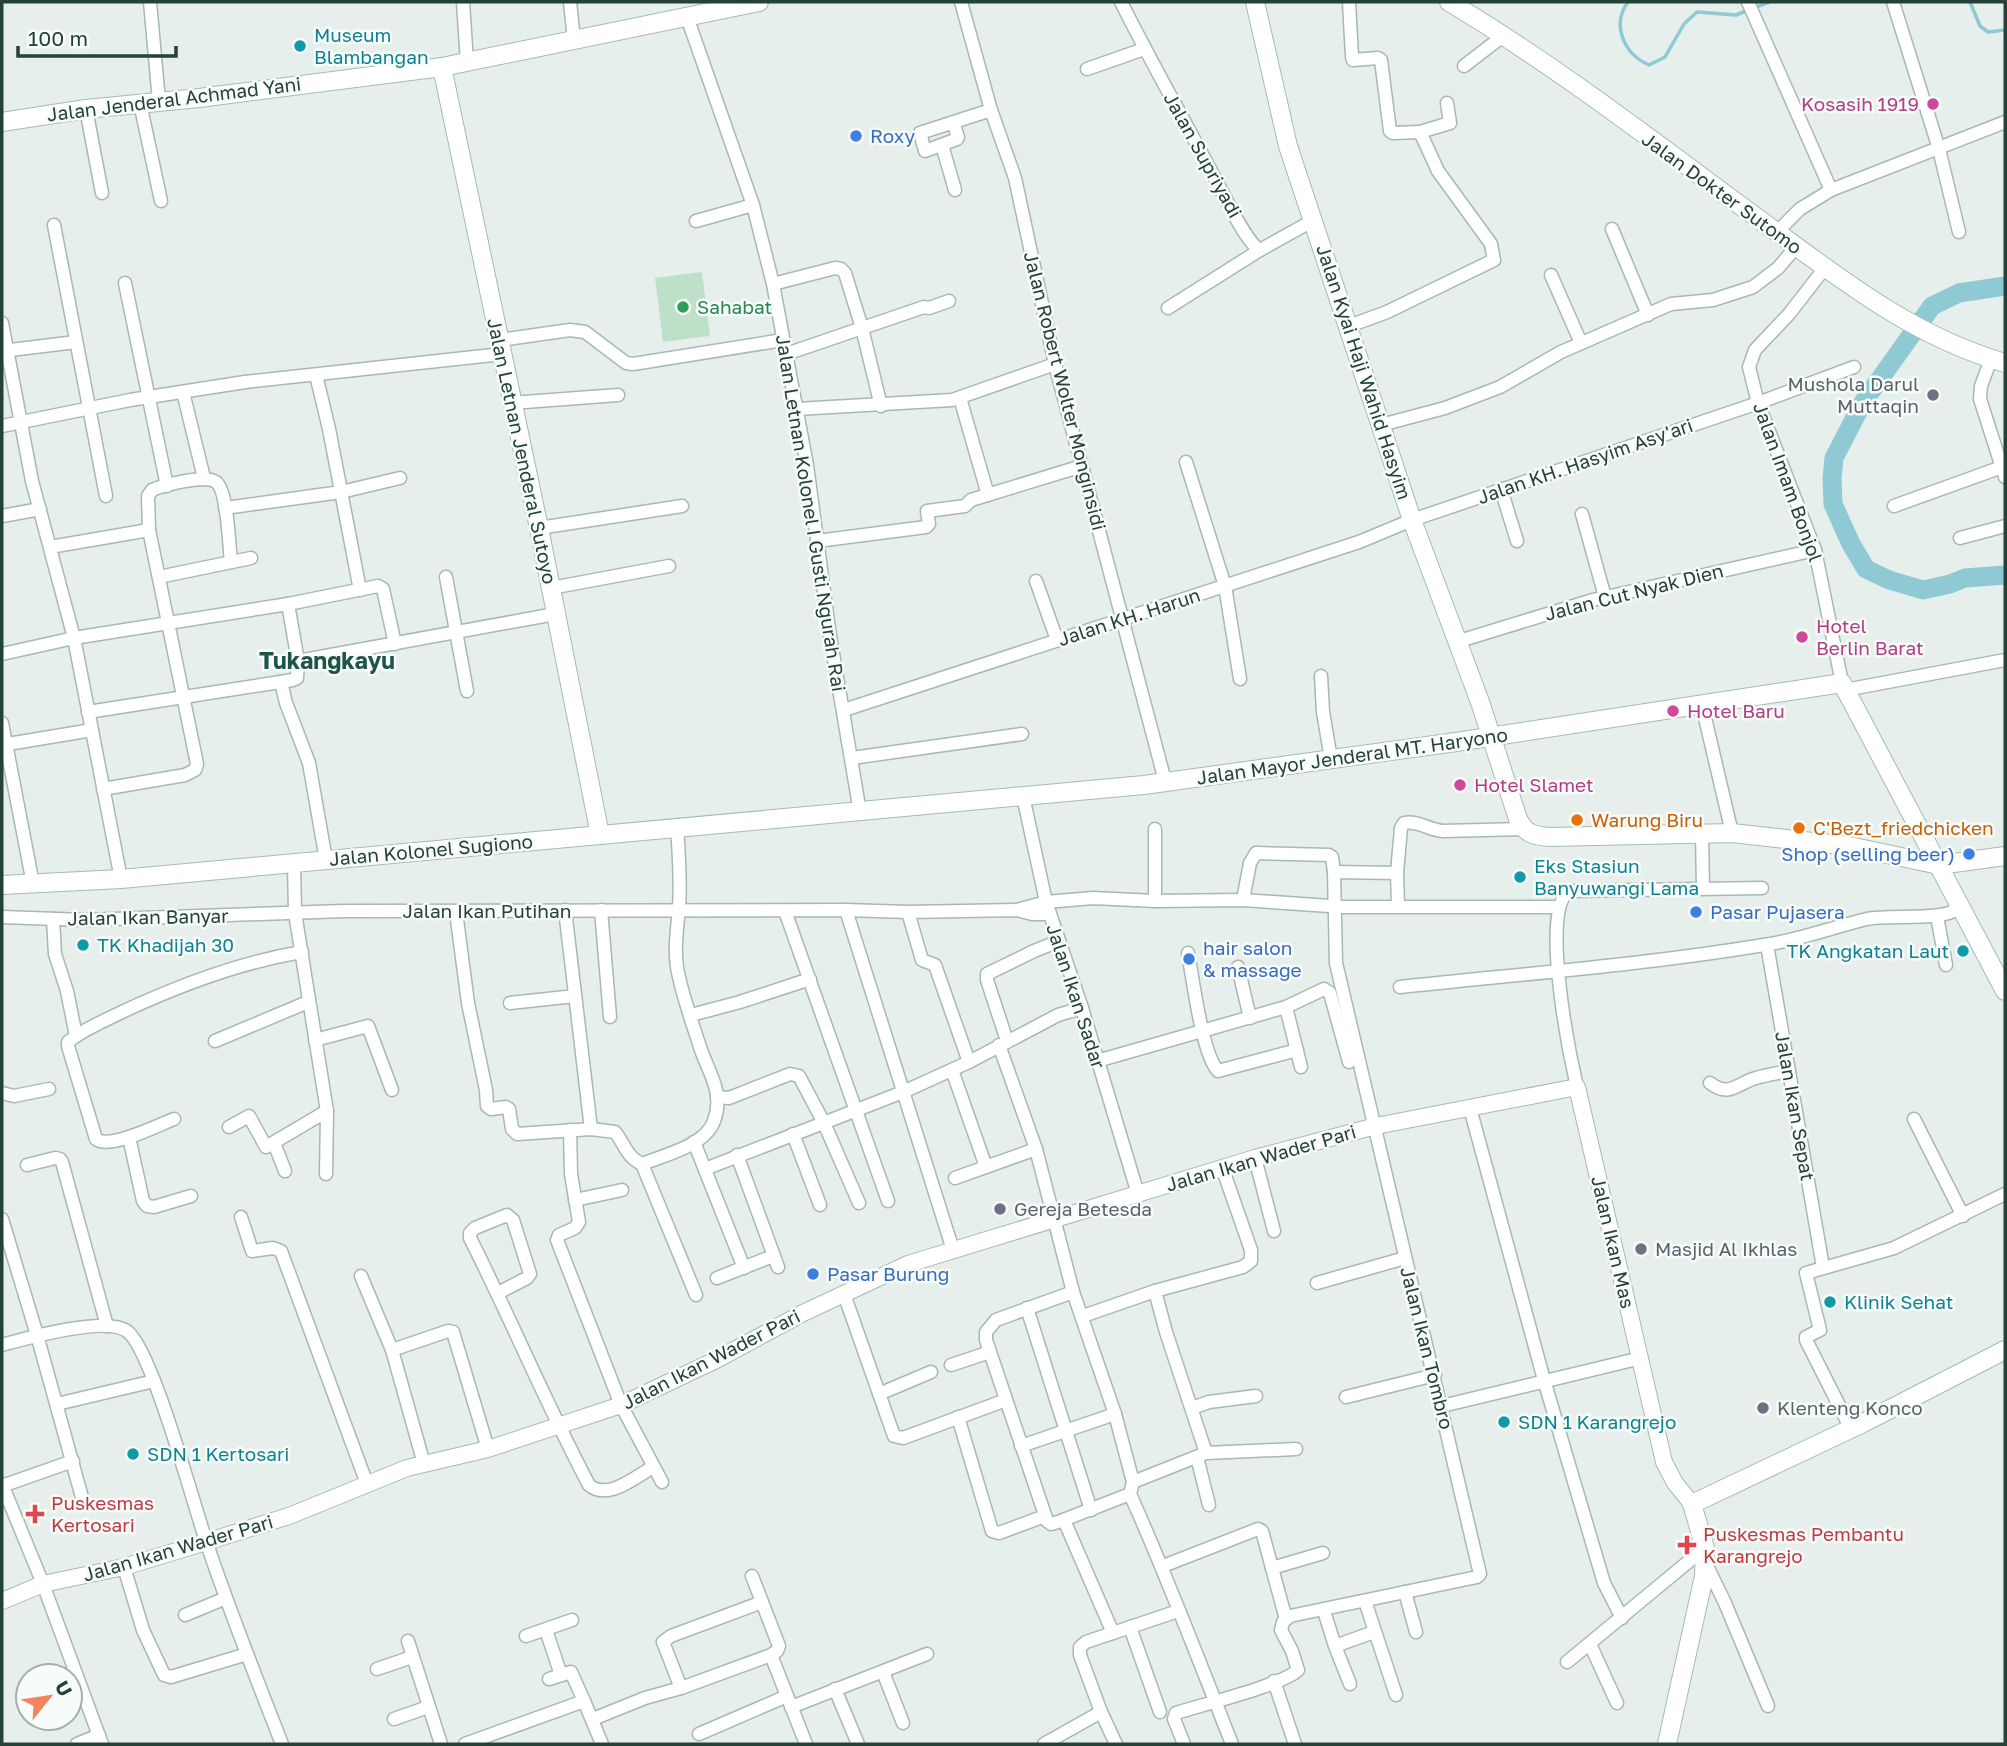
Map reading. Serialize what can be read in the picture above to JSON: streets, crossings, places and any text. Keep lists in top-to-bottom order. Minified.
{"streets":{"main road":["Jalan Jenderal Achmad Yani","Jalan Dokter Sutomo","Jalan Kyai Haji Wahid Hasyim","Jalan Letnan Jenderal Sutoyo","Jalan Imam Bonjol","Jalan Mayor Jenderal MT. Haryono","Jalan Kolonel Sugiono"],"street":["Jalan Supriyadi","Jalan Robert Wolter Monginsidi","Jalan KH. Hasyim Asy'ari","Jalan Letnan Kolonel I Gusti Ngurah Rai","Jalan Cut Nyak Dien","Jalan KH. Harun","Jalan Ikan Putihan","Jalan Ikan Banyar","Jalan Ikan Sadar","Jalan Ikan Sepat","Jalan Ikan Wader Pari","Jalan Ikan Mas","Jalan Ikan Tombro"]},"crossings":[["Jalan Jenderal Achmad Yani","Jalan Letnan Jenderal Sutoyo"],["Jalan Jenderal Achmad Yani","Jalan Letnan Kolonel I Gusti Ngurah Rai"],["Jalan Dokter Sutomo","Jalan Imam Bonjol"],["Jalan Kyai Haji Wahid Hasyim","Jalan KH. Hasyim Asy'ari"],["Jalan Kyai Haji Wahid Hasyim","Jalan Cut Nyak Dien"],["Jalan Kyai Haji Wahid Hasyim","Jalan KH. Harun"],["Jalan Kyai Haji Wahid Hasyim","Jalan Mayor Jenderal MT. Haryono"],["Jalan Robert Wolter Monginsidi","Jalan KH. Harun"],["Jalan Robert Wolter Monginsidi","Jalan Mayor Jenderal MT. Haryono"],["Jalan Letnan Jenderal Sutoyo","Jalan Kolonel Sugiono"],["Jalan KH. Hasyim Asy'ari","Jalan Imam Bonjol"],["Jalan KH. Hasyim Asy'ari","Jalan KH. Harun"],["Jalan Imam Bonjol","Jalan Cut Nyak Dien"],["Jalan Imam Bonjol","Jalan Mayor Jenderal MT. Haryono"],["Jalan Letnan Kolonel I Gusti Ngurah Rai","Jalan KH. Harun"],["Jalan Letnan Kolonel I Gusti Ngurah Rai","Jalan Mayor Jenderal MT. Haryono"],["Jalan Letnan Kolonel I Gusti Ngurah Rai","Jalan Kolonel Sugiono"],["Jalan Mayor Jenderal MT. Haryono","Jalan Kolonel Sugiono"],["Jalan Mayor Jenderal MT. Haryono","Jalan Ikan Sadar"],["Jalan Ikan Putihan","Jalan Ikan Banyar"],["Jalan Ikan Putihan","Jalan Ikan Sadar"],["Jalan Ikan Putihan","Jalan Ikan Mas"],["Jalan Ikan Putihan","Jalan Ikan Tombro"],["Jalan Ikan Sadar","Jalan Ikan Wader Pari"],["Jalan Ikan Wader Pari","Jalan Ikan Mas"],["Jalan Ikan Wader Pari","Jalan Ikan Tombro"]],"districts":["Tukangkayu"],"places":{"other":["Museum Blambangan","Kosasih 1919","Roxy","Sahabat","Mushola Darul Muttaqin","Hotel Berlin Barat","Hotel Baru","Hotel Slamet","Warung Biru","C'Bezt_friedchicken","Shop (selling beer)","Eks Stasiun Banyuwangi Lama","Pasar Pujasera","TK Khadijah 30","TK Angkatan Laut","hair salon & massage","Gereja Betesda","Masjid Al Ikhlas","Pasar Burung","Klinik Sehat","Klenteng Konco","SDN 1 Karangrejo","SDN 1 Kertosari"],"health":["Puskesmas Kertosari","Puskesmas Pembantu Karangrejo"]},"scale_bar":"100 m","north":"top right"}
